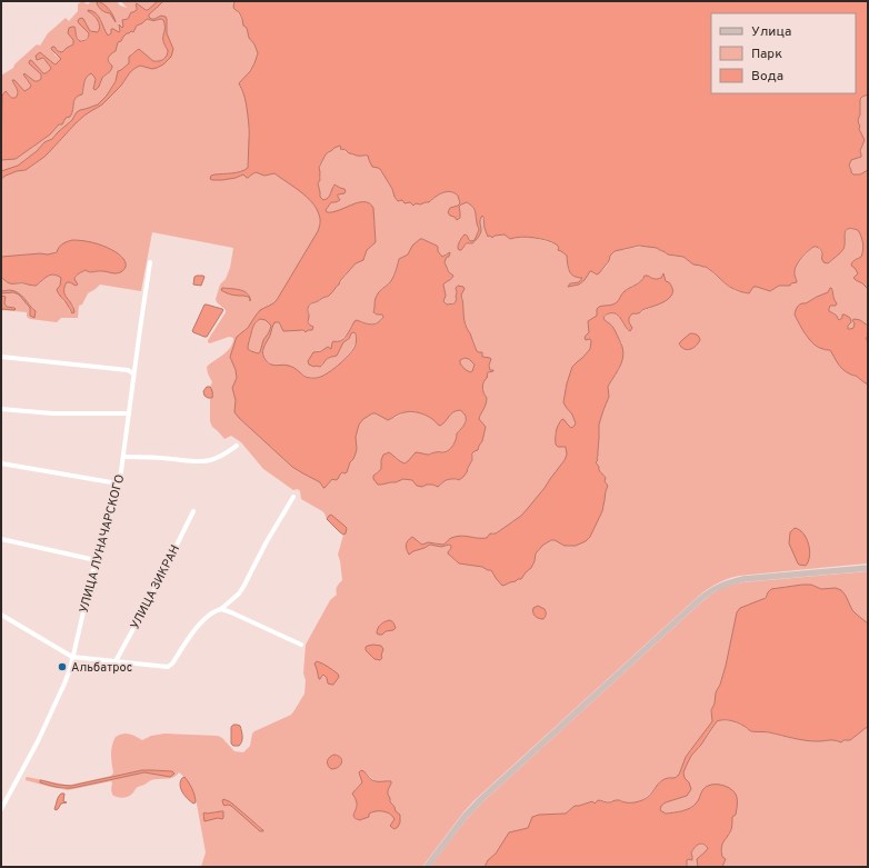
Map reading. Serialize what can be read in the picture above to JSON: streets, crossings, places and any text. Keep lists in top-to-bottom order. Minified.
{"streets":{"street":["УЛИЦА ЛУНАЧАРСКОГО","УЛИЦА ЗИКРАН"]},"places":["Альбатрос"],"legend":["Улица","Парк","Вода"]}
